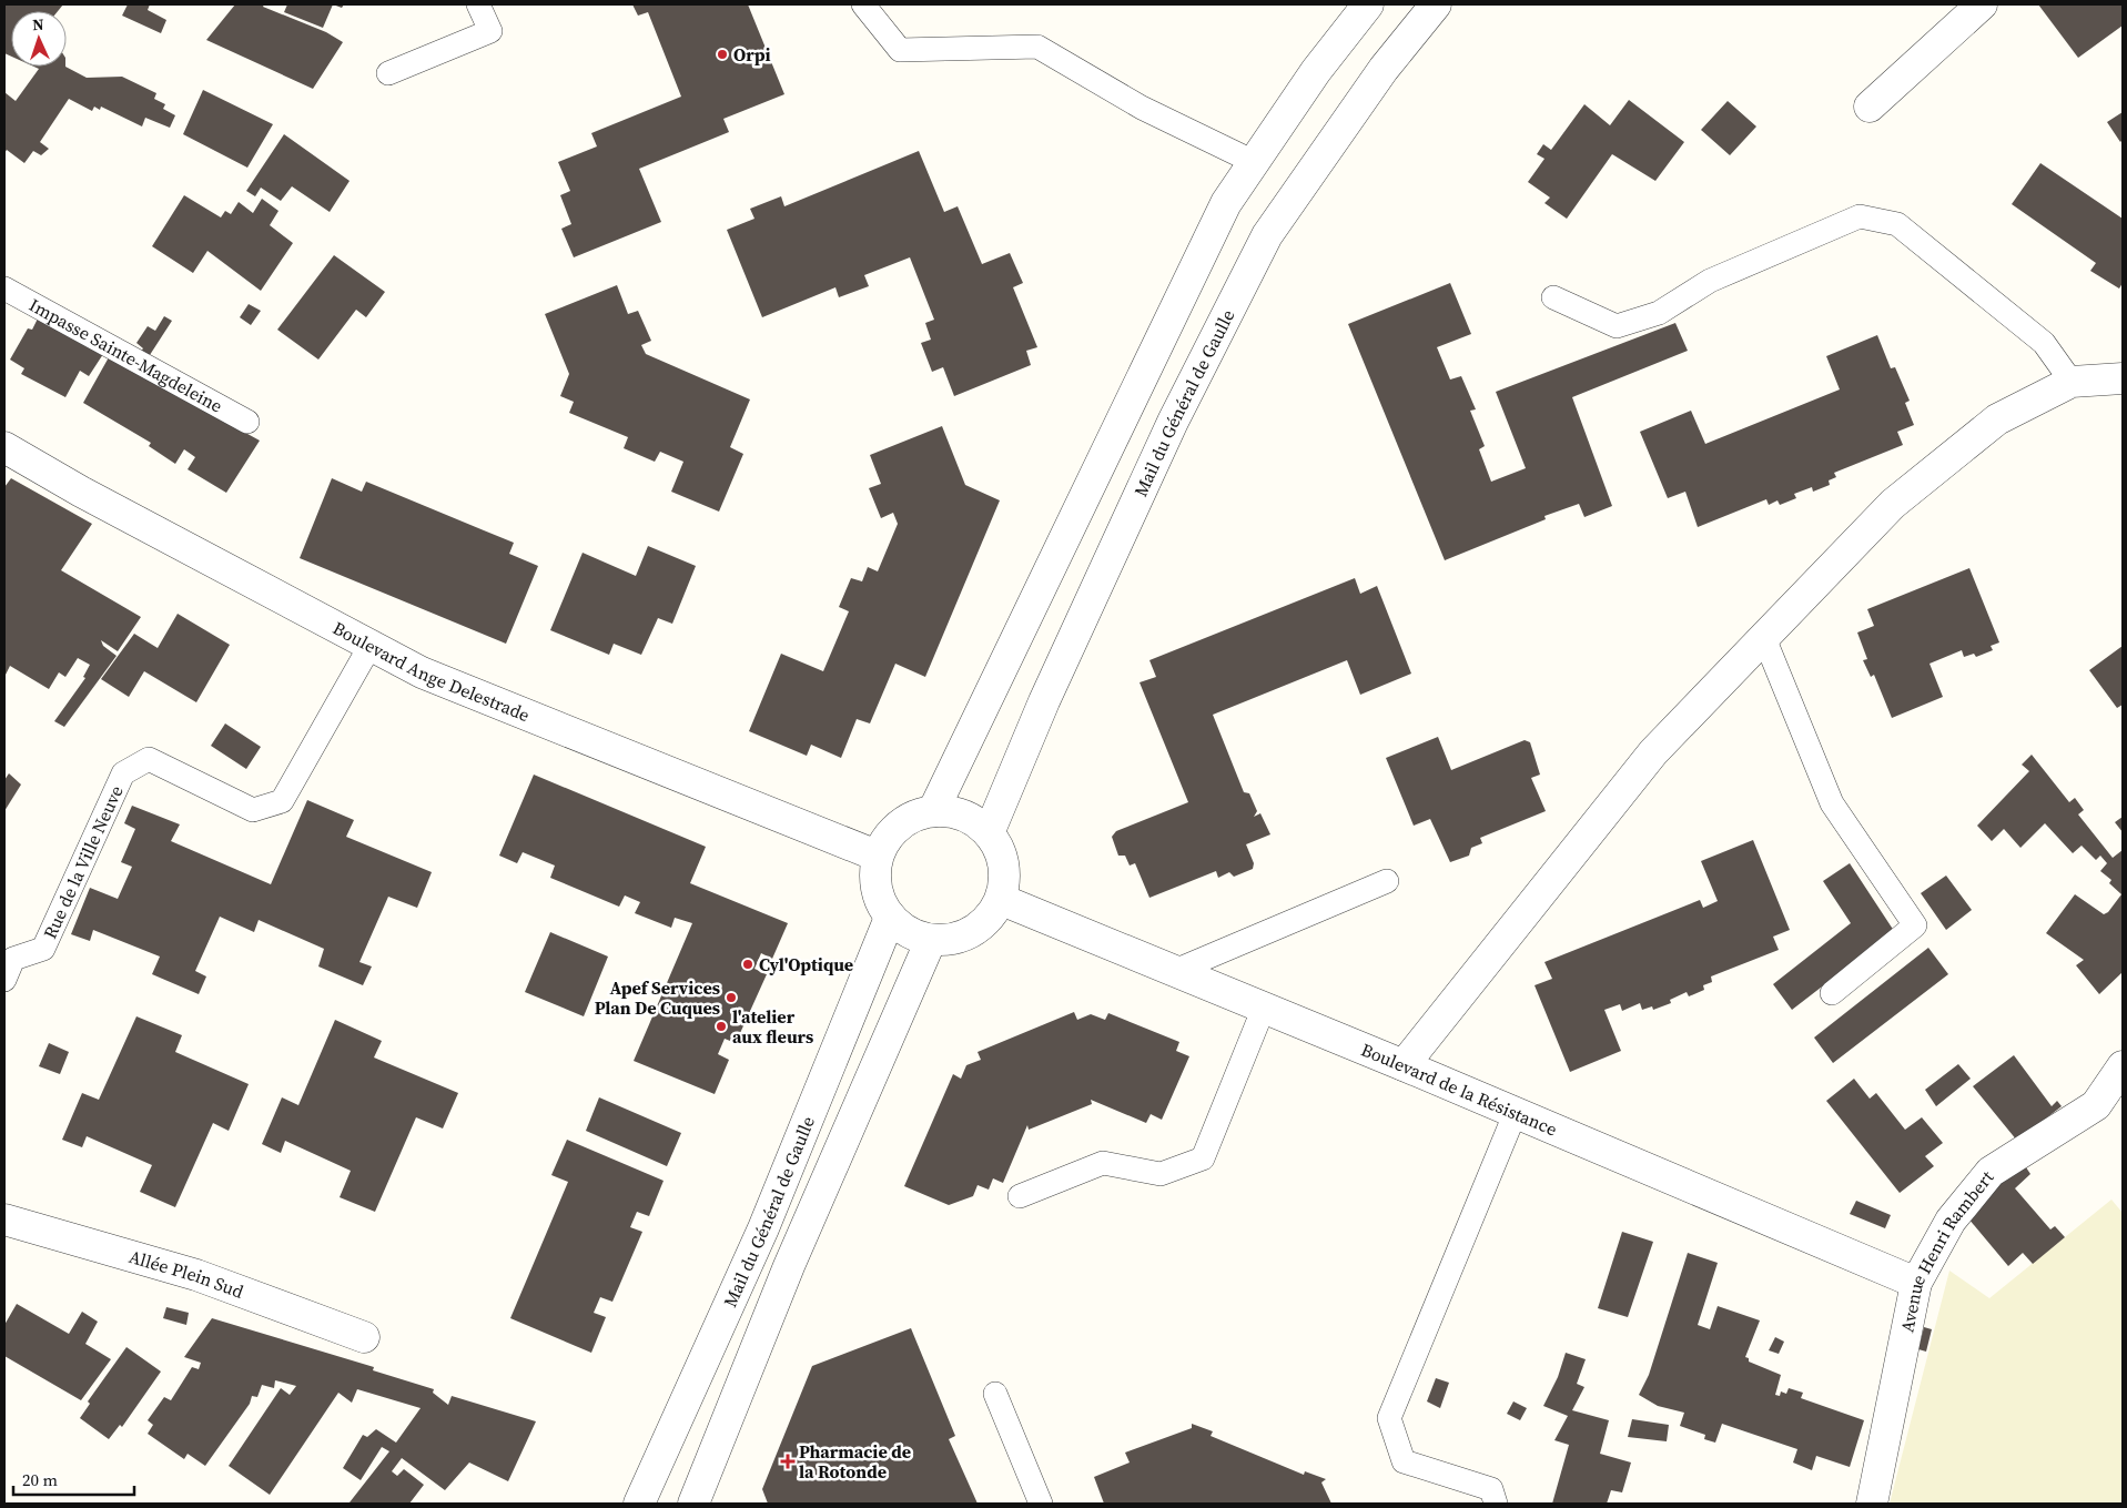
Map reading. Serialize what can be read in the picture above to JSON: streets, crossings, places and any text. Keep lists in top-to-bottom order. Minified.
{"streets":{"street":["Mail du Général de Gaulle","Boulevard Ange Delestrade","Boulevard de la Résistance","Avenue Henri Rambert","Allée Plein Sud"],"lane":["Impasse Sainte-Magdeleine","Rue de la Ville Neuve"]},"crossings":[["Mail du Général de Gaulle","Boulevard Ange Delestrade"],["Mail du Général de Gaulle","Boulevard de la Résistance"],["Boulevard Ange Delestrade","Rue de la Ville Neuve"],["Boulevard Ange Delestrade","Boulevard de la Résistance"],["Boulevard de la Résistance","Avenue Henri Rambert"]],"places":{"other":["Orpi","Cyl'Optique","Apef Services Plan De Cuques","l'atelier aux fleurs"],"health":["Pharmacie de la Rotonde"]},"scale_bar":"20 m","north":"top"}
